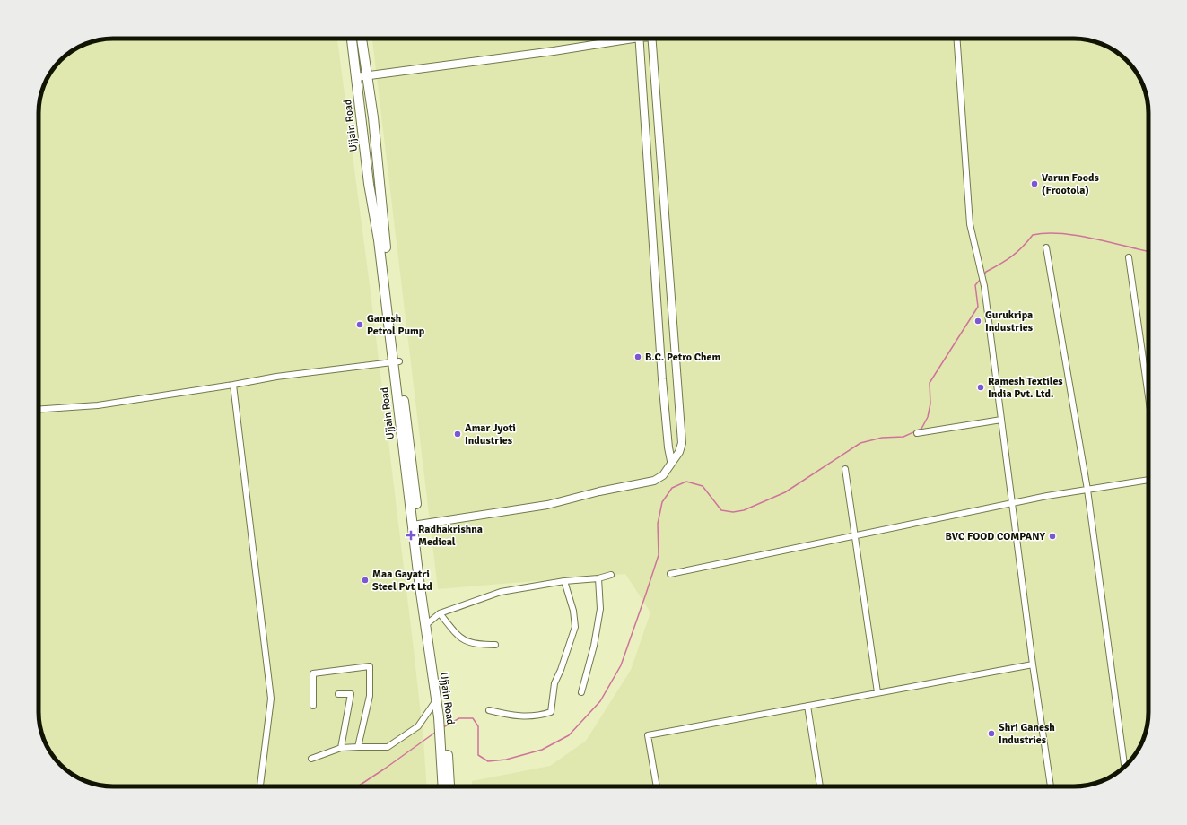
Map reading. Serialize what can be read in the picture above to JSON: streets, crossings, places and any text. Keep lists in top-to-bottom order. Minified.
{"streets":{"main road":["Ujjain Road"]},"places":{"other":["Varun Foods (Frootola)","Gurukripa Industries","Ganesh Petrol Pump","B.C. Petro Chem","Ramesh Textiles India Pvt. Ltd.","Amar Jyoti Industries","BVC FOOD COMPANY","Maa Gayatri Steel Pvt Ltd","Shri Ganesh Industries"],"health":["Radhakrishna Medical"]}}
